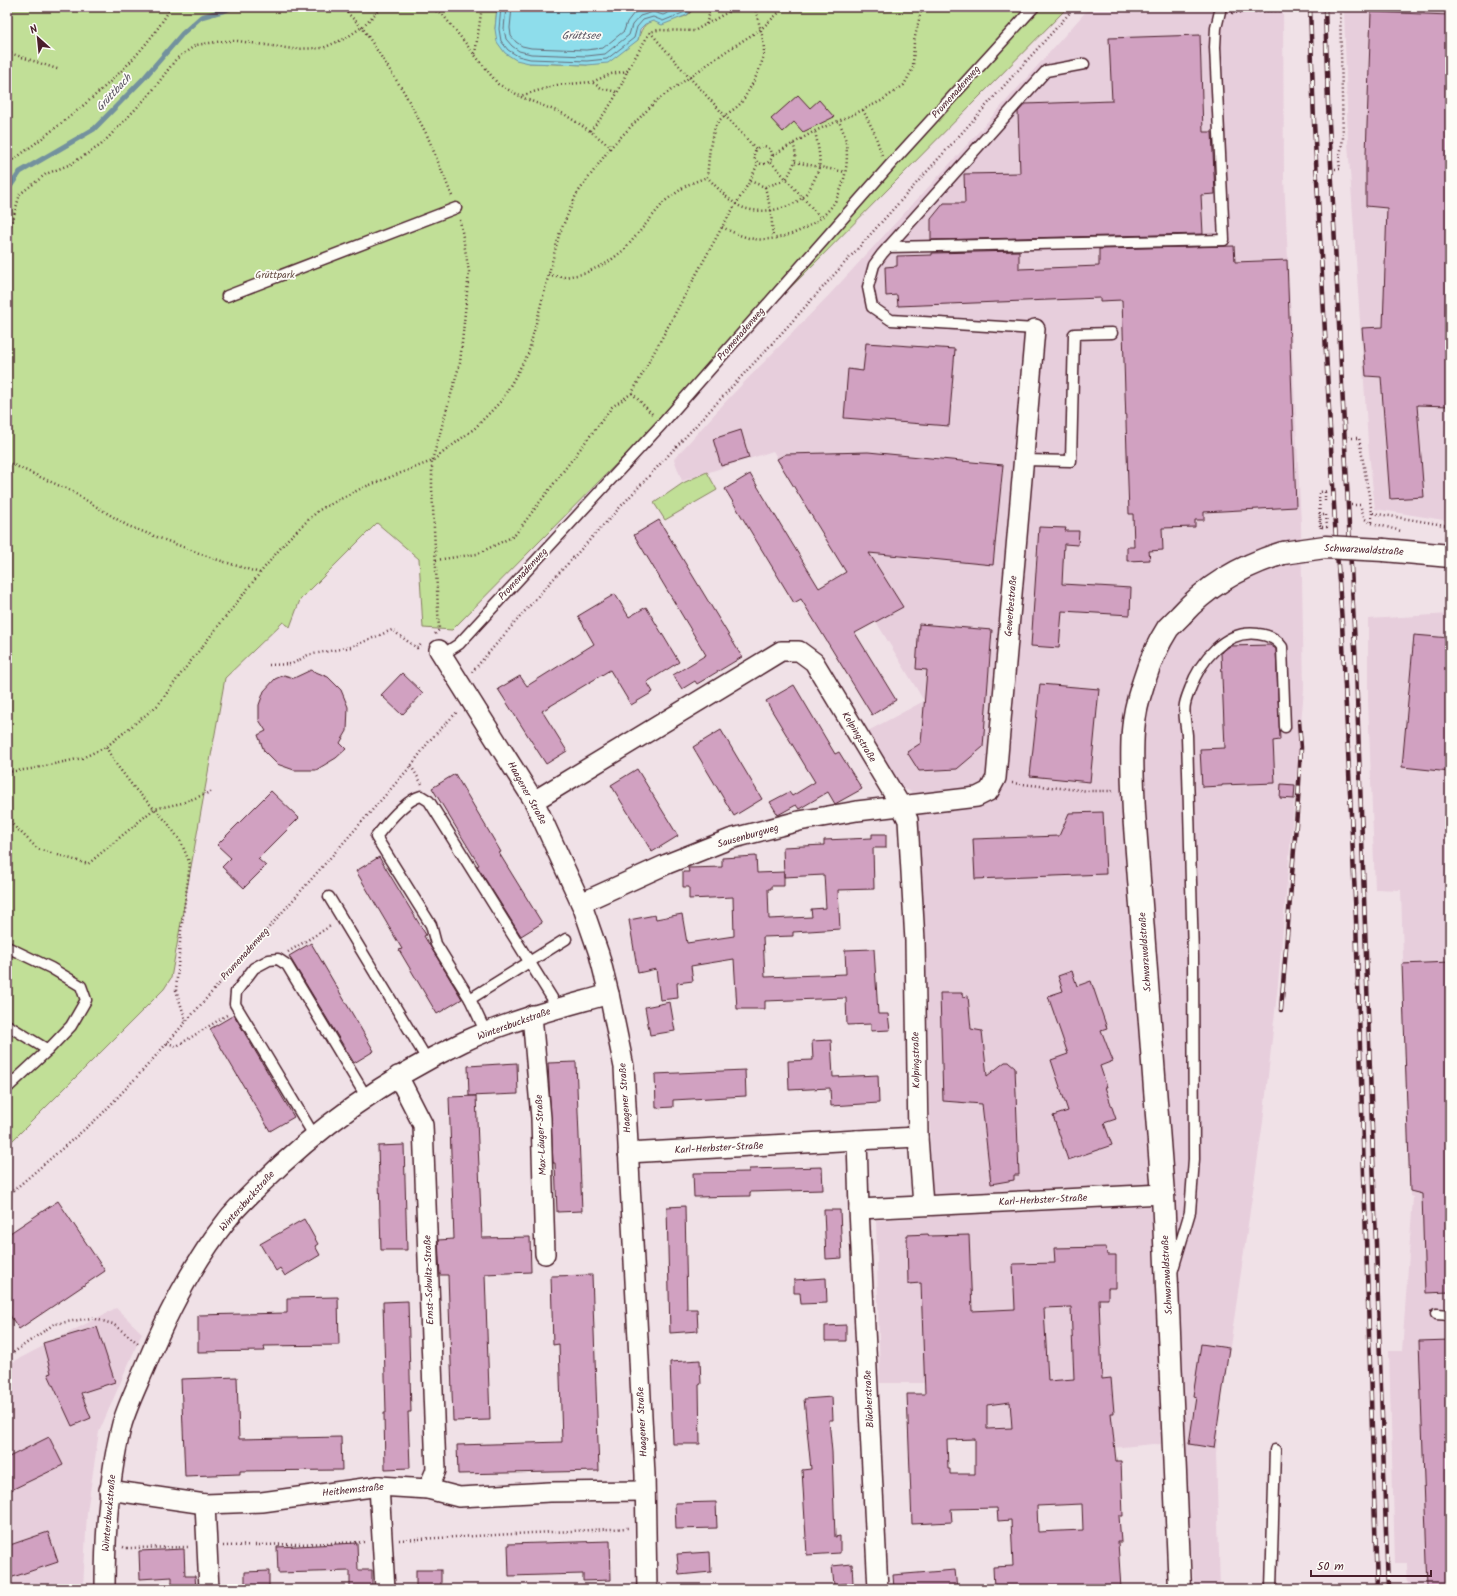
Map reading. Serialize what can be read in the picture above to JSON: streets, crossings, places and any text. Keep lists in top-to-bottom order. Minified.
{"streets":{"main road":["Schwarzwaldstraße"],"street":["Gewerbestraße","Kolpingstraße","Haagener Straße","Sausenburgweg","Wintersbuckstraße","Max-Läuger-Straße","Karl-Herbster-Straße","Ernst-Schultz-Straße","Blücherstraße","Heithemstraße"],"lane":["Promenadenweg"]},"crossings":[["Promenadenweg","Haagener Straße"],["Schwarzwaldstraße","Karl-Herbster-Straße"],["Kolpingstraße","Haagener Straße"],["Kolpingstraße","Sausenburgweg"],["Kolpingstraße","Karl-Herbster-Straße"],["Haagener Straße","Sausenburgweg"],["Haagener Straße","Wintersbuckstraße"],["Haagener Straße","Karl-Herbster-Straße"],["Haagener Straße","Heithemstraße"],["Wintersbuckstraße","Max-Läuger-Straße"],["Wintersbuckstraße","Ernst-Schultz-Straße"],["Wintersbuckstraße","Heithemstraße"],["Karl-Herbster-Straße","Blücherstraße"],["Ernst-Schultz-Straße","Heithemstraße"]],"water":["Grüttsee","Grüttbach"],"parks":["Grüttpark"],"scale_bar":"50 m","north":"top left"}
